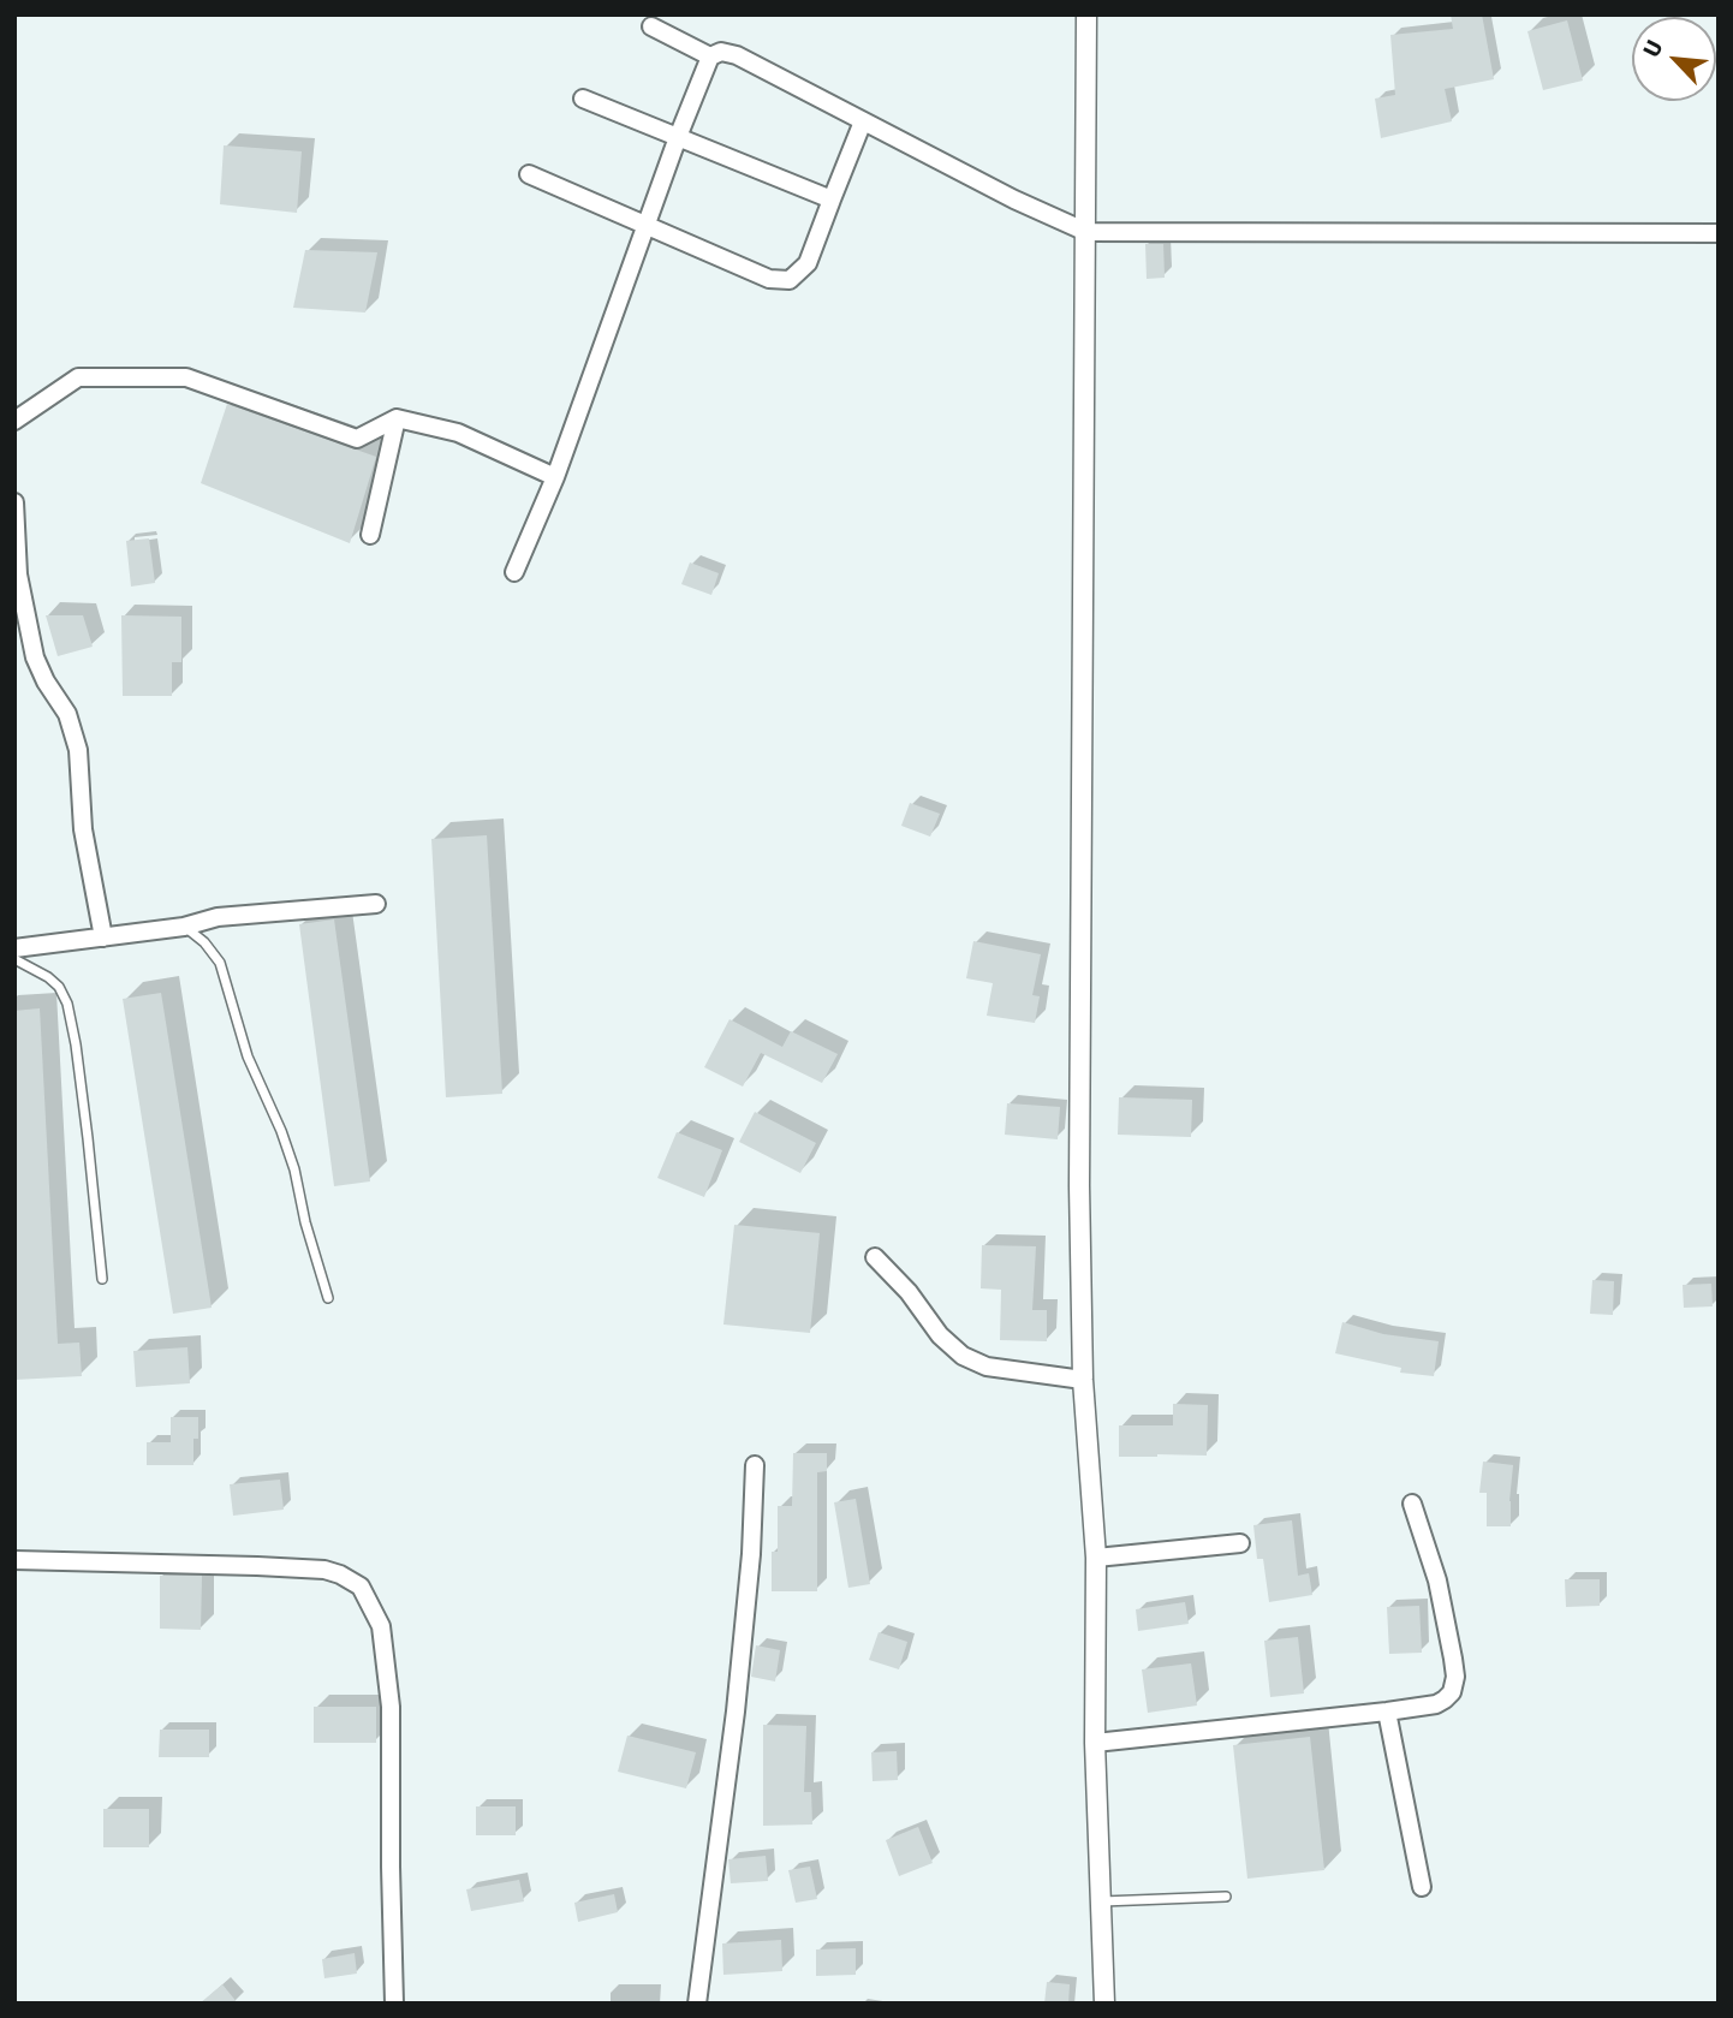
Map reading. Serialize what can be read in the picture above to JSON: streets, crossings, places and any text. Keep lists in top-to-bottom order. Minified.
{"north":"top left"}
